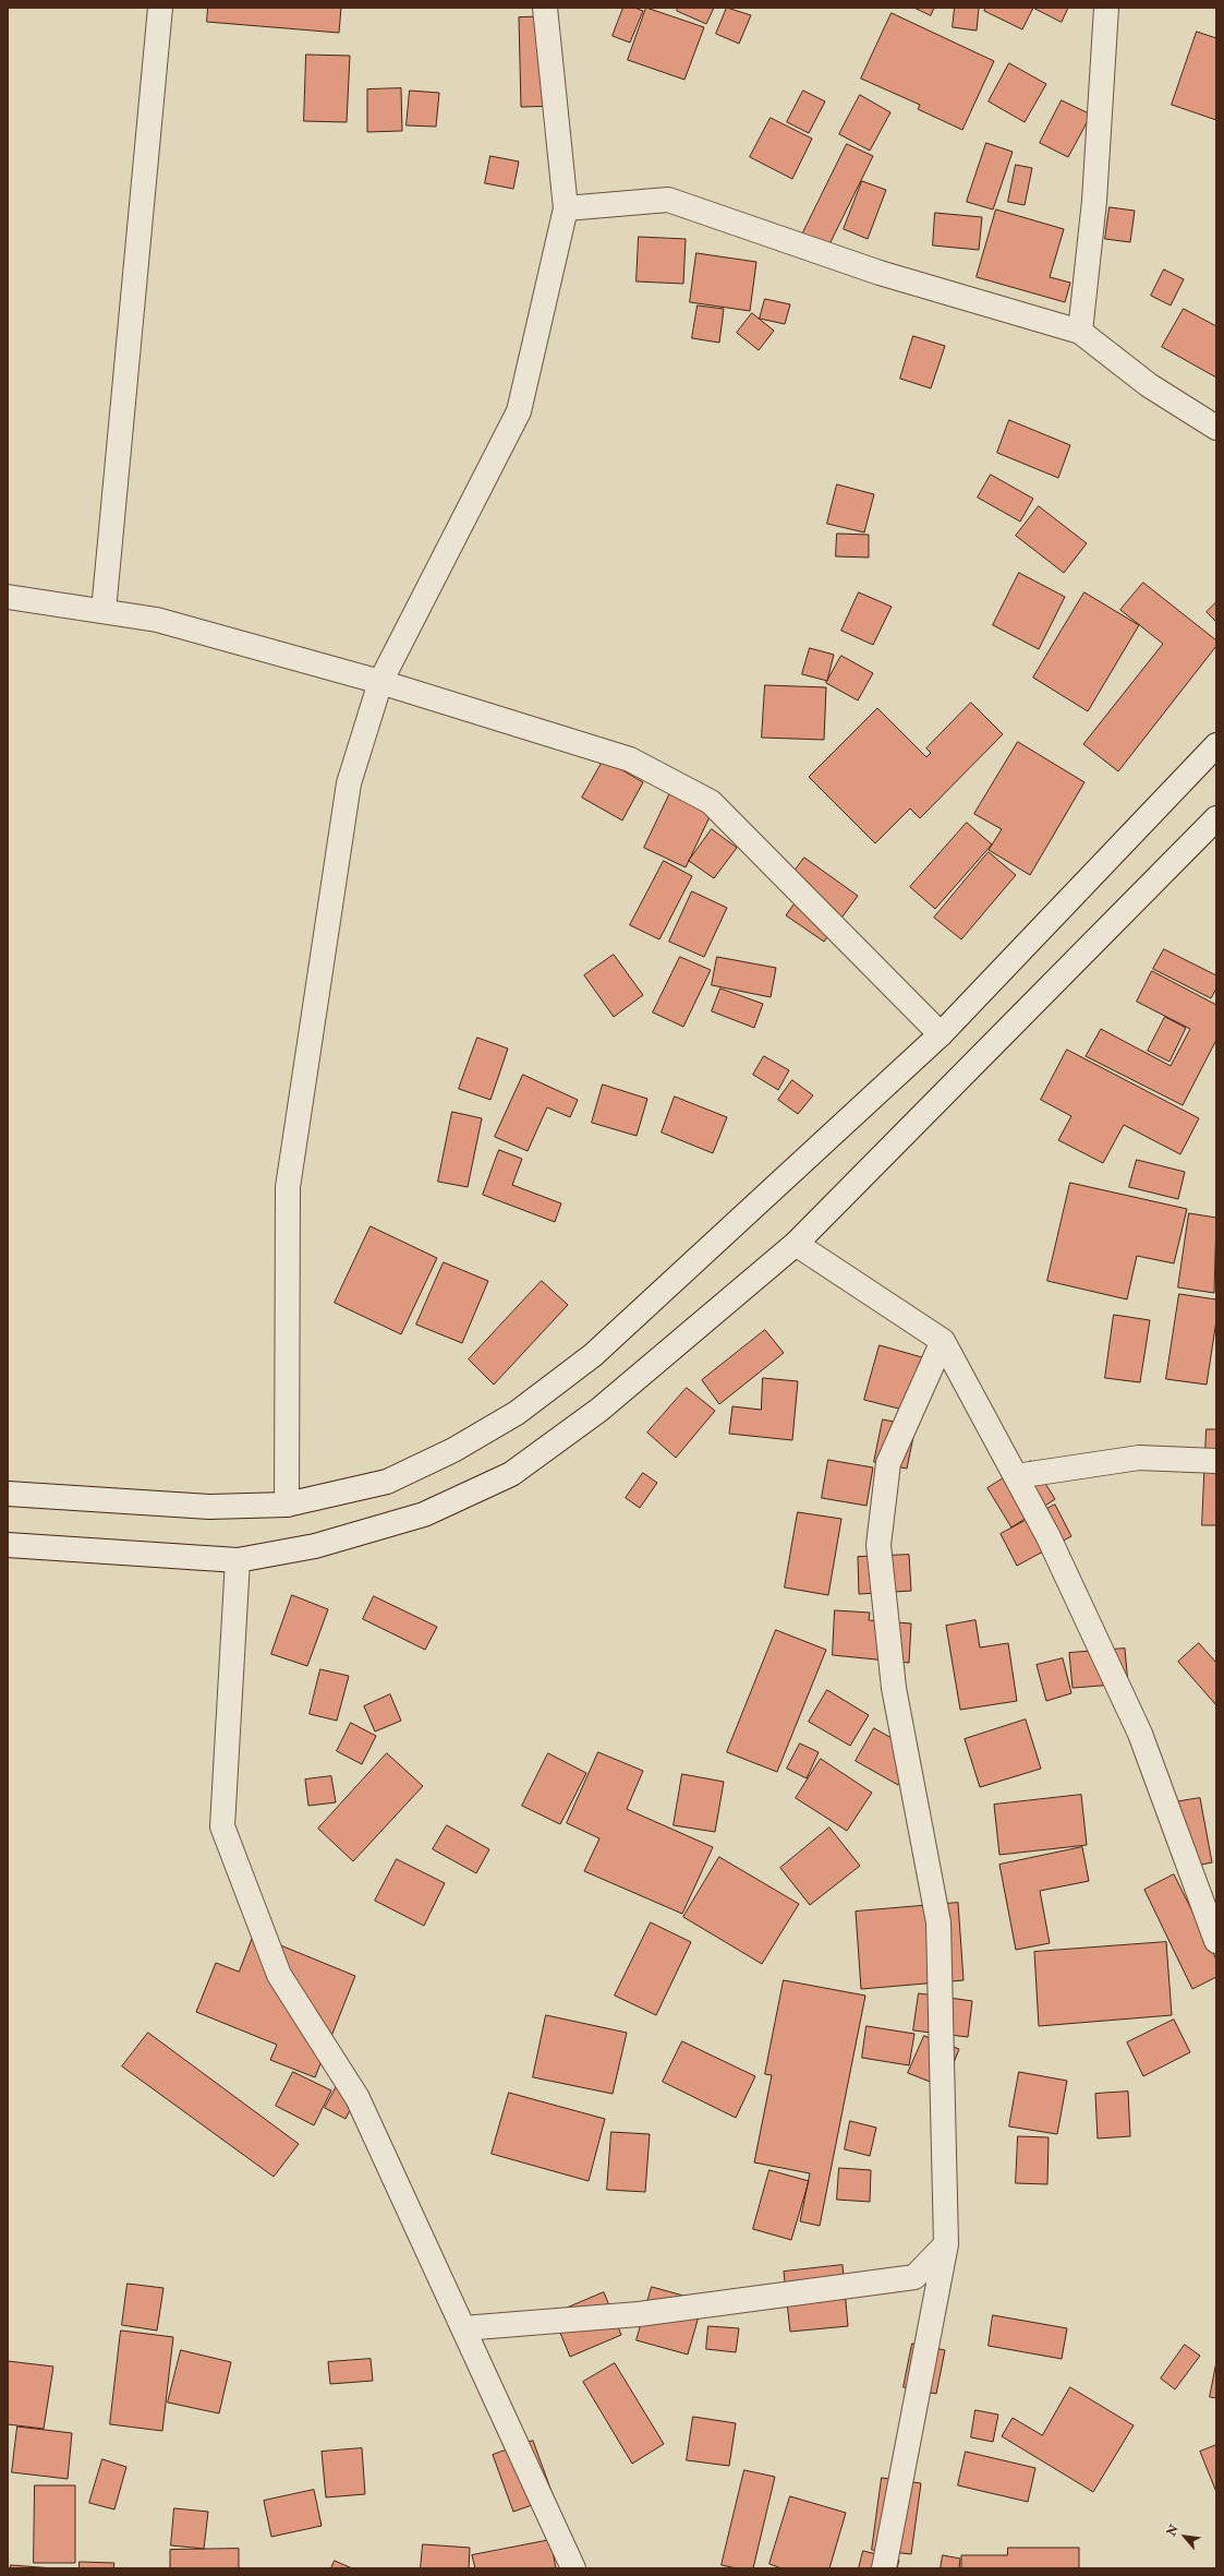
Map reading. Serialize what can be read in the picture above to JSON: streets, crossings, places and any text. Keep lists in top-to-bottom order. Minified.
{"north":"top left"}
